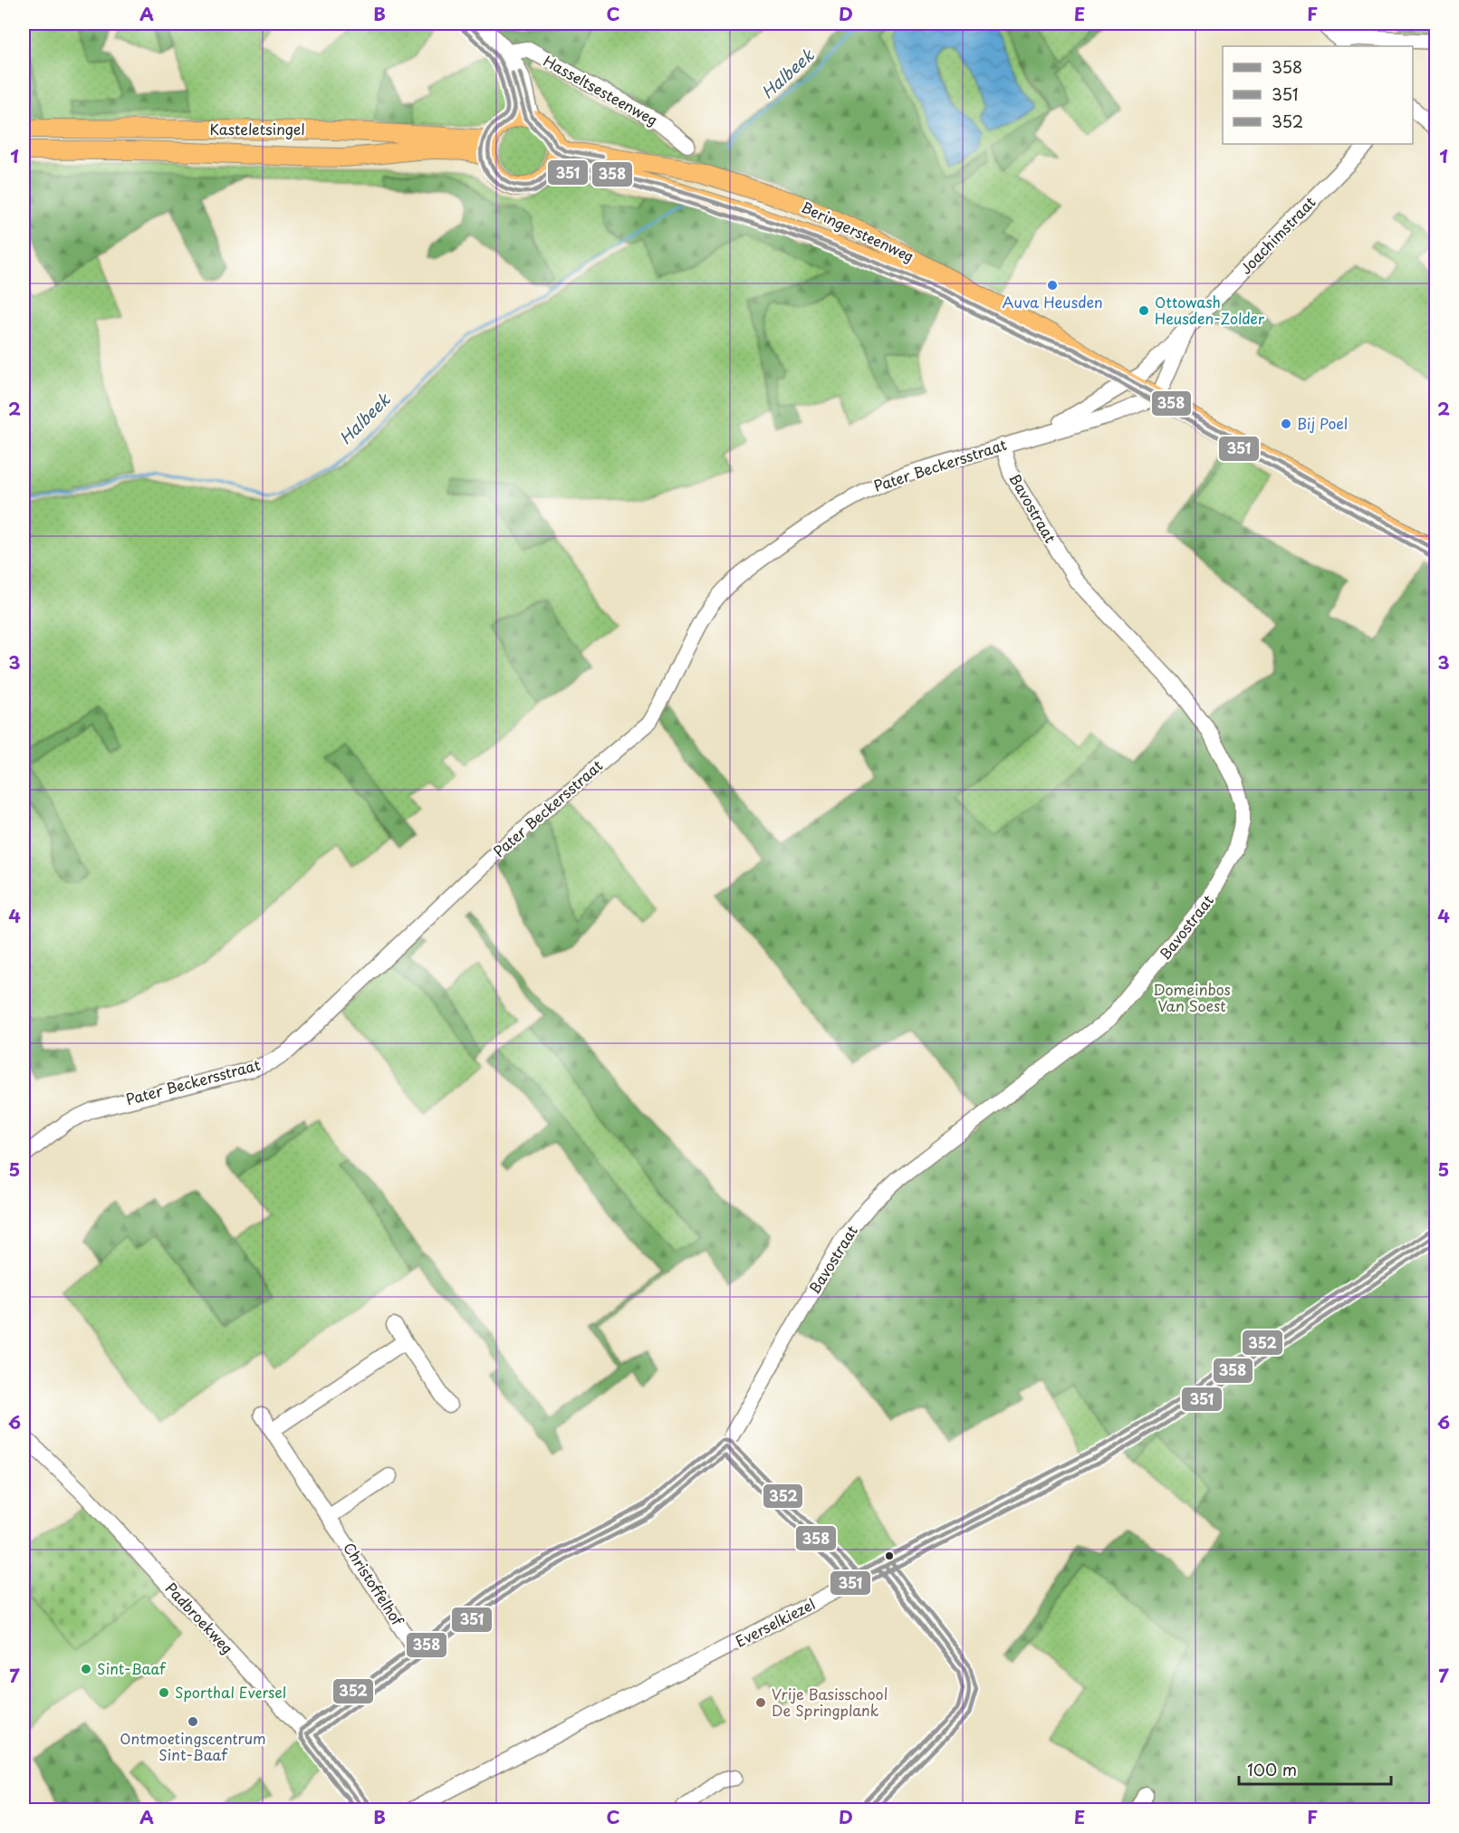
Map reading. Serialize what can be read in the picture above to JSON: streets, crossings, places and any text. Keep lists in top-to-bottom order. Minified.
{"streets":{"main road":["Hasseltsesteenweg","Kasteletsingel","Beringersteenweg"],"street":["Joachimstraat","Pater Beckersstraat","Bavostraat","Christoffelhof","Padbroekweg","Everselkiezel"]},"crossings":[["Hasseltsesteenweg","Kasteletsingel"],["Beringersteenweg","Joachimstraat"],["Beringersteenweg","Pater Beckersstraat"],["Joachimstraat","Pater Beckersstraat"],["Pater Beckersstraat","Bavostraat"],["Bavostraat","Christoffelhof"],["Bavostraat","Padbroekweg"]],"water":["Halbeek"],"parks":["Domeinbos Van Soest"],"places":["Auva Heusden","Ottowash Heusden-Zolder","Bij Poel","Sint-Baaf","Sporthal Eversel","Vrije Basisschool De Springplank","Ontmoetingscentrum Sint-Baaf"],"lines":["transit line 358","transit line 351","transit line 352"],"legend":["358","351","352"],"scale_bar":"100 m","grid":{"columns":["A","B","C","D","E","F"],"rows":["1","2","3","4","5","6","7"]}}
